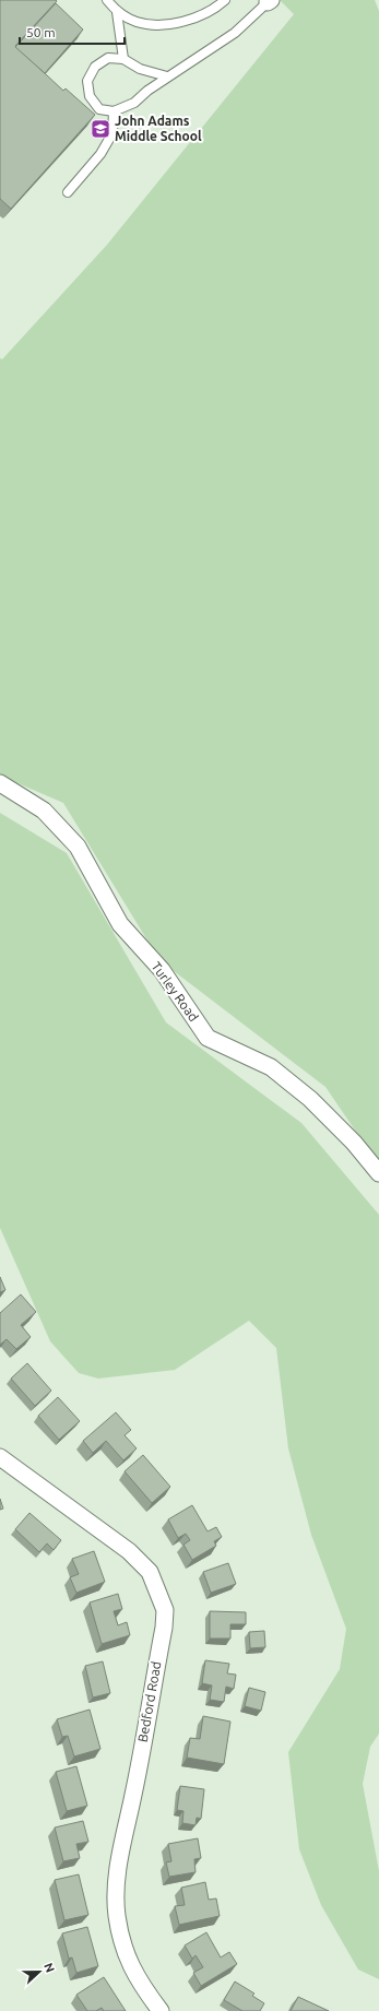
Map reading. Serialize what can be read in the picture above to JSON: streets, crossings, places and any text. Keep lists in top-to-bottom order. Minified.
{"streets":{"street":["Turley Road","Bedford Road"]},"places":{"school or university":["John Adams Middle School"]},"scale_bar":"50 m","north":"right"}
